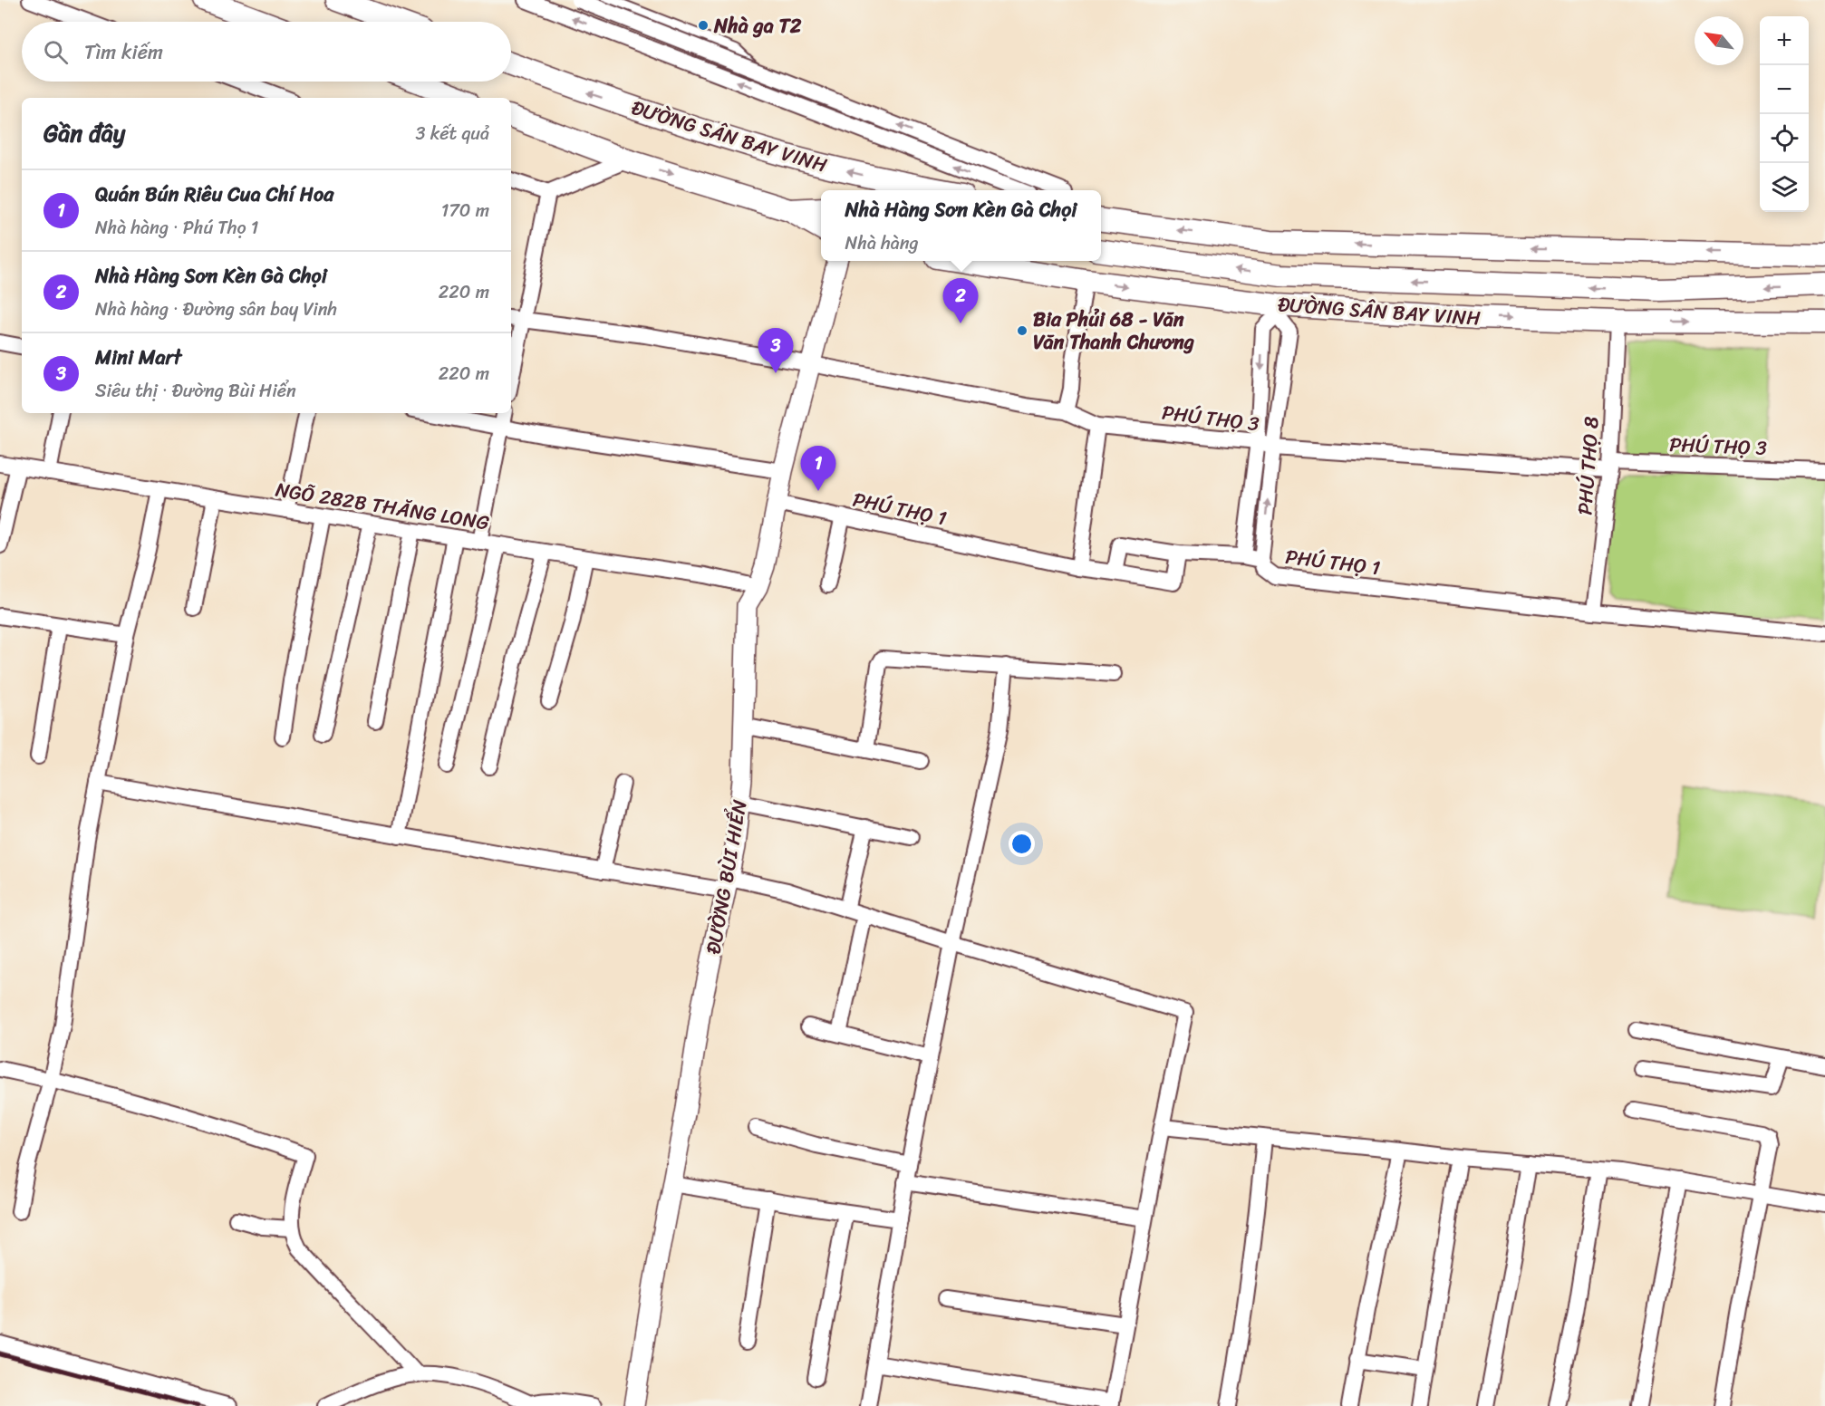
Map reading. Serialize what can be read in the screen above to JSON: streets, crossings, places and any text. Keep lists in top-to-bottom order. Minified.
{"streets":{"main road":["ĐƯỜNG SÂN BAY VINH"],"street":["PHÚ THỌ 3","PHÚ THỌ 8","NGÕ 282B THĂNG LONG","PHÚ THỌ 1","ĐƯỜNG BÙI HIỂN"]},"crossings":[["ĐƯỜNG SÂN BAY VINH","PHÚ THỌ 8"],["PHÚ THỌ 3","PHÚ THỌ 8"],["PHÚ THỌ 3","ĐƯỜNG BÙI HIỂN"],["PHÚ THỌ 8","PHÚ THỌ 1"],["NGÕ 282B THĂNG LONG","ĐƯỜNG BÙI HIỂN"],["PHÚ THỌ 1","ĐƯỜNG BÙI HIỂN"]],"places":["Nhà ga T2","Bia Phủi 68 - Văn Văn Thanh Chương"],"north":"top left","page":{"map_buttons":["+","−"],"search":"Tìm kiếm","heading":["Gần đây","3 kết quả"],"list":[{"mark":"1","name":"Quán Bún Riêu Cua Chí Hoa","note":"Nhà hàng · Phú Thọ 1","value":"170 m"},{"mark":"2","name":"Nhà Hàng Sơn Kèn Gà Chọi","note":"Nhà hàng · Đường sân bay Vinh","value":"220 m"},{"mark":"3","name":"Mini Mart","note":"Siêu thị · Đường Bùi Hiển","value":"220 m"}],"popup":["Nhà Hàng Sơn Kèn Gà Chọi","Nhà hàng"],"pins":["2","3","1"]}}
